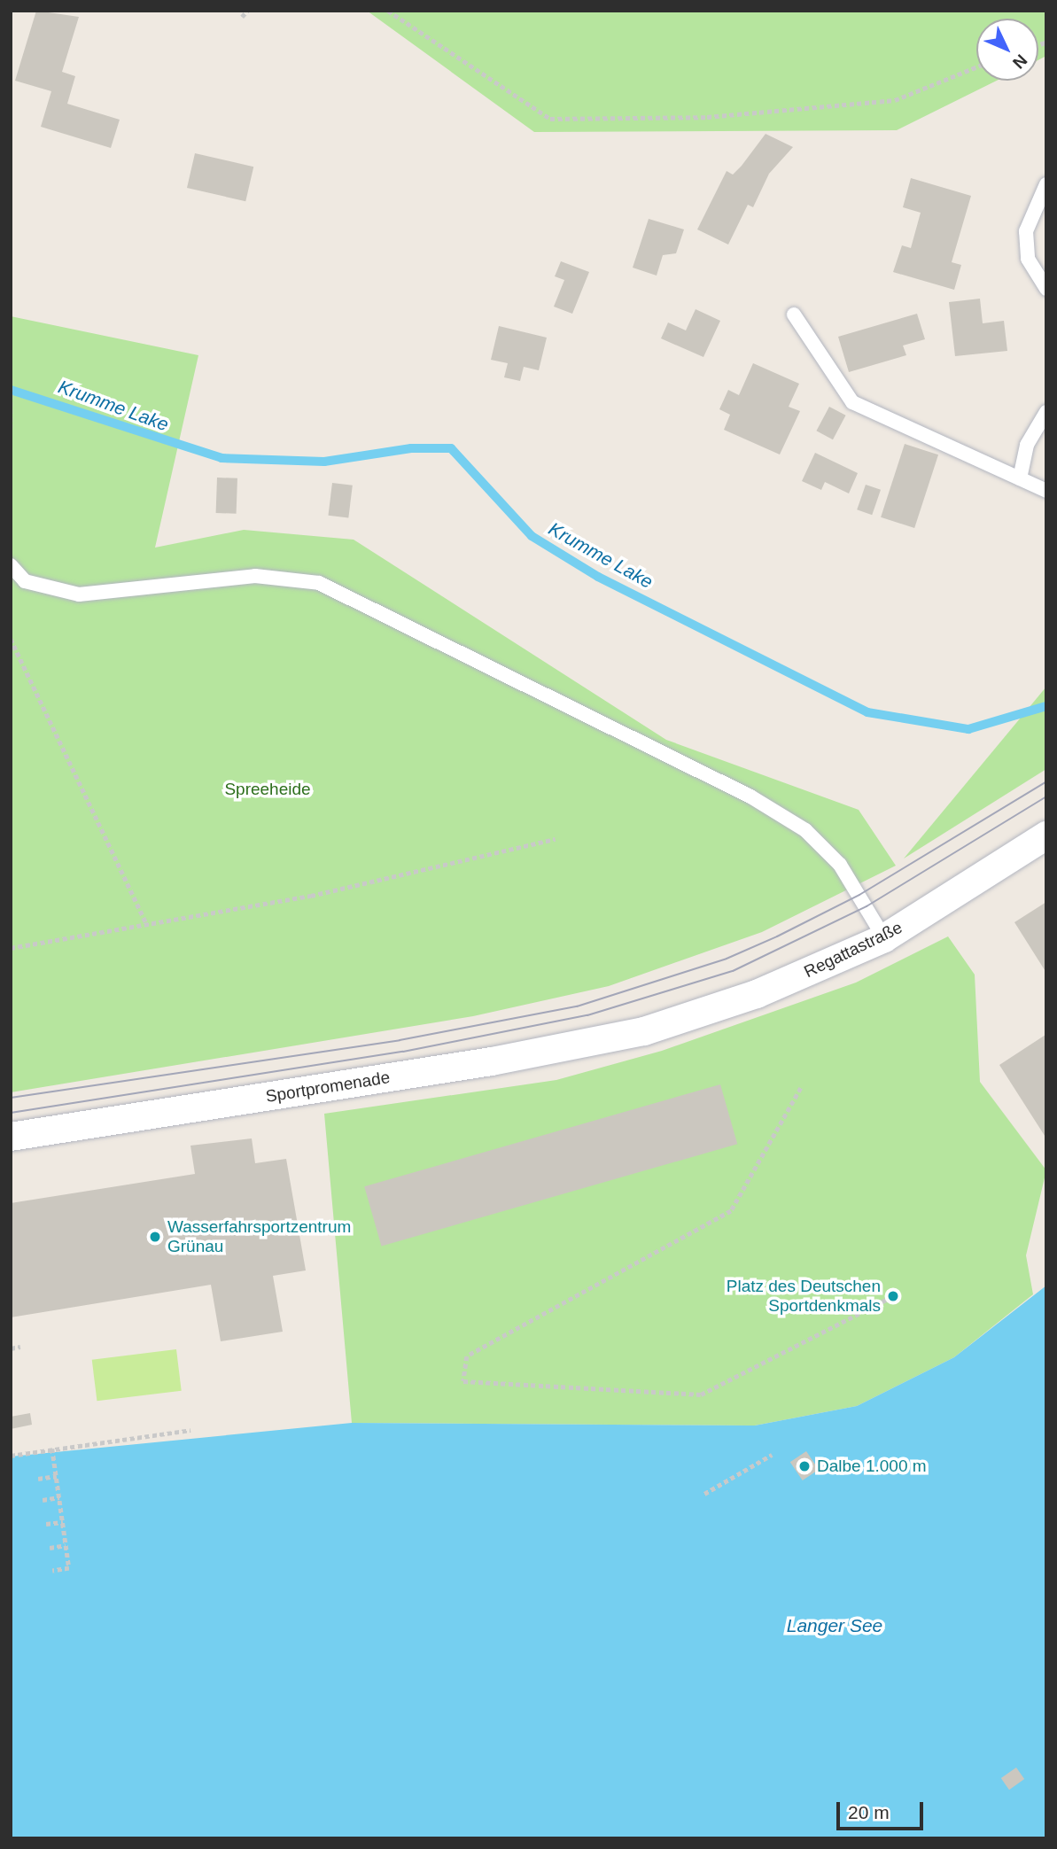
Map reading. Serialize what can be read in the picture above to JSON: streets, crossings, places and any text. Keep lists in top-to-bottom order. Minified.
{"streets":{"street":["Regattastraße","Sportpromenade"]},"crossings":[["Regattastraße","Sportpromenade"]],"water":["Krumme Lake","Langer See"],"parks":["Spreeheide"],"places":["Wasserfahrsportzentrum Grünau","Platz des Deutschen Sportdenkmals","Dalbe 1.000 m"],"scale_bar":"20 m","north":"bottom right"}
